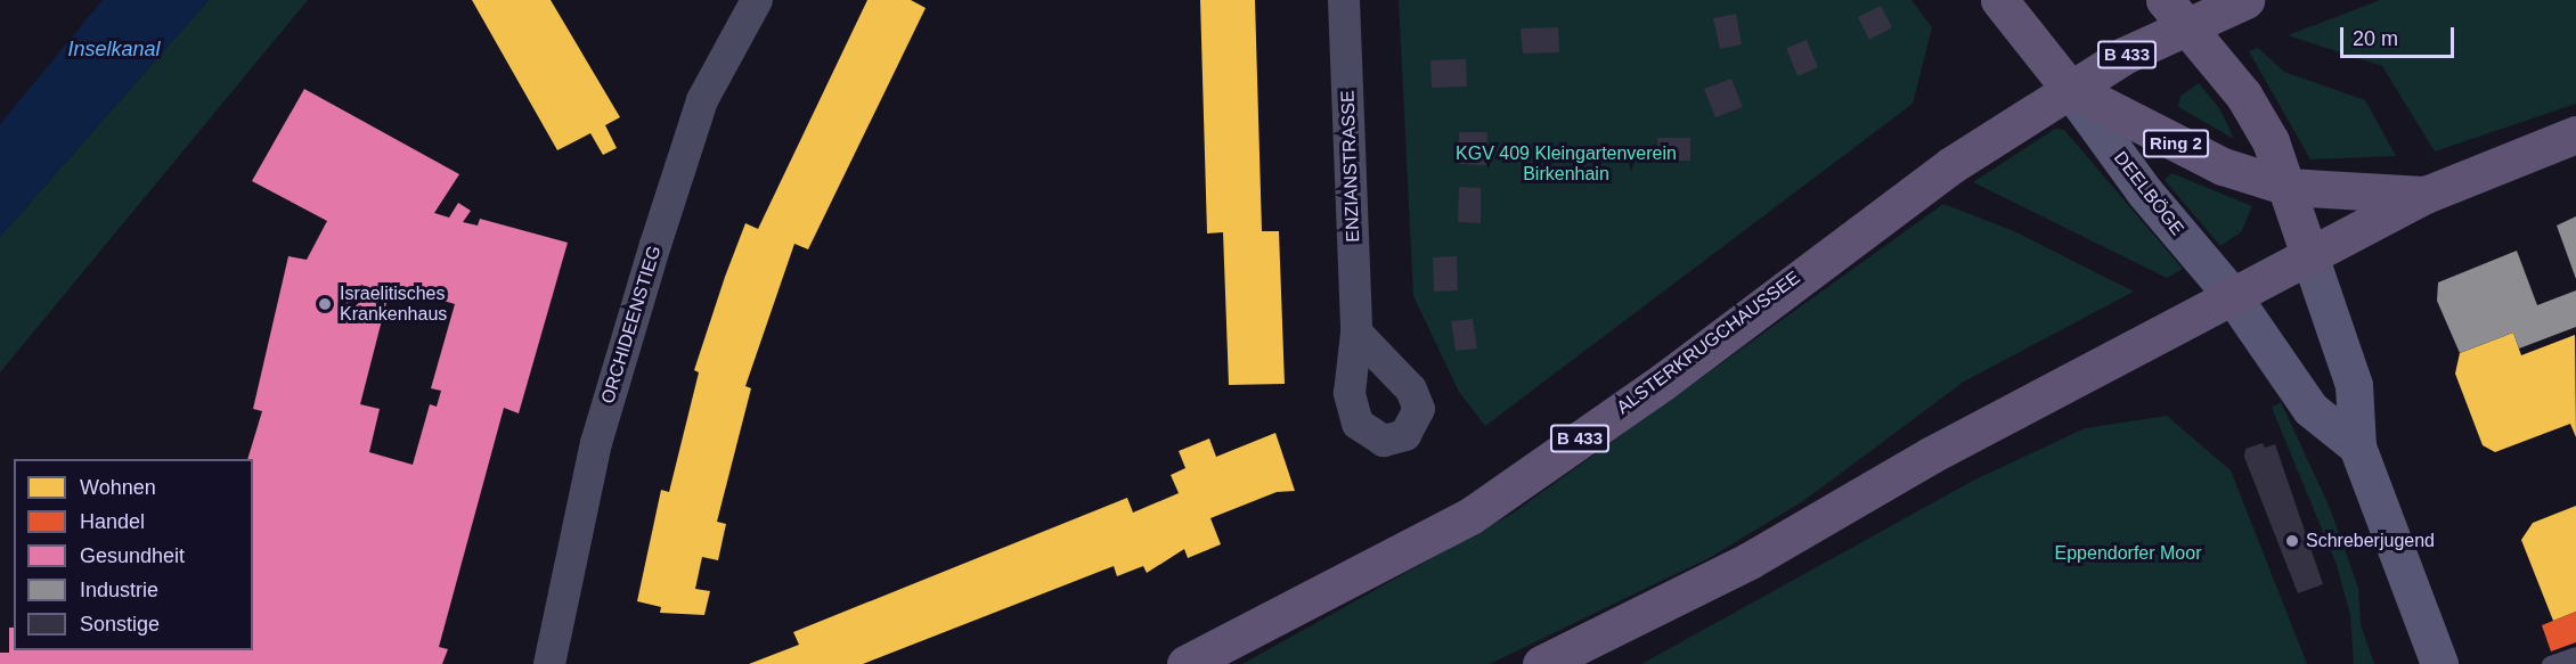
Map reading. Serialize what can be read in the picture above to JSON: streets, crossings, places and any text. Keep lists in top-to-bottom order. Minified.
{"streets":{"main road":["B 433","Ring 2","DEELBÖGE","ALSTERKRUGCHAUSSEE"],"street":["ENZIANSTRASSE","ORCHIDEENSTIEG"]},"crossings":[["B 433","ALSTERKRUGCHAUSSEE"],["Ring 2","DEELBÖGE"],["DEELBÖGE","ALSTERKRUGCHAUSSEE"]],"water":["Inselkanal"],"parks":["KGV 409 Kleingartenverein Birkenhain","Eppendorfer Moor"],"places":["Israelitisches Krankenhaus","Schreberjugend"],"legend":["Wohnen","Handel","Gesundheit","Industrie","Sonstige"],"scale_bar":"20 m"}
